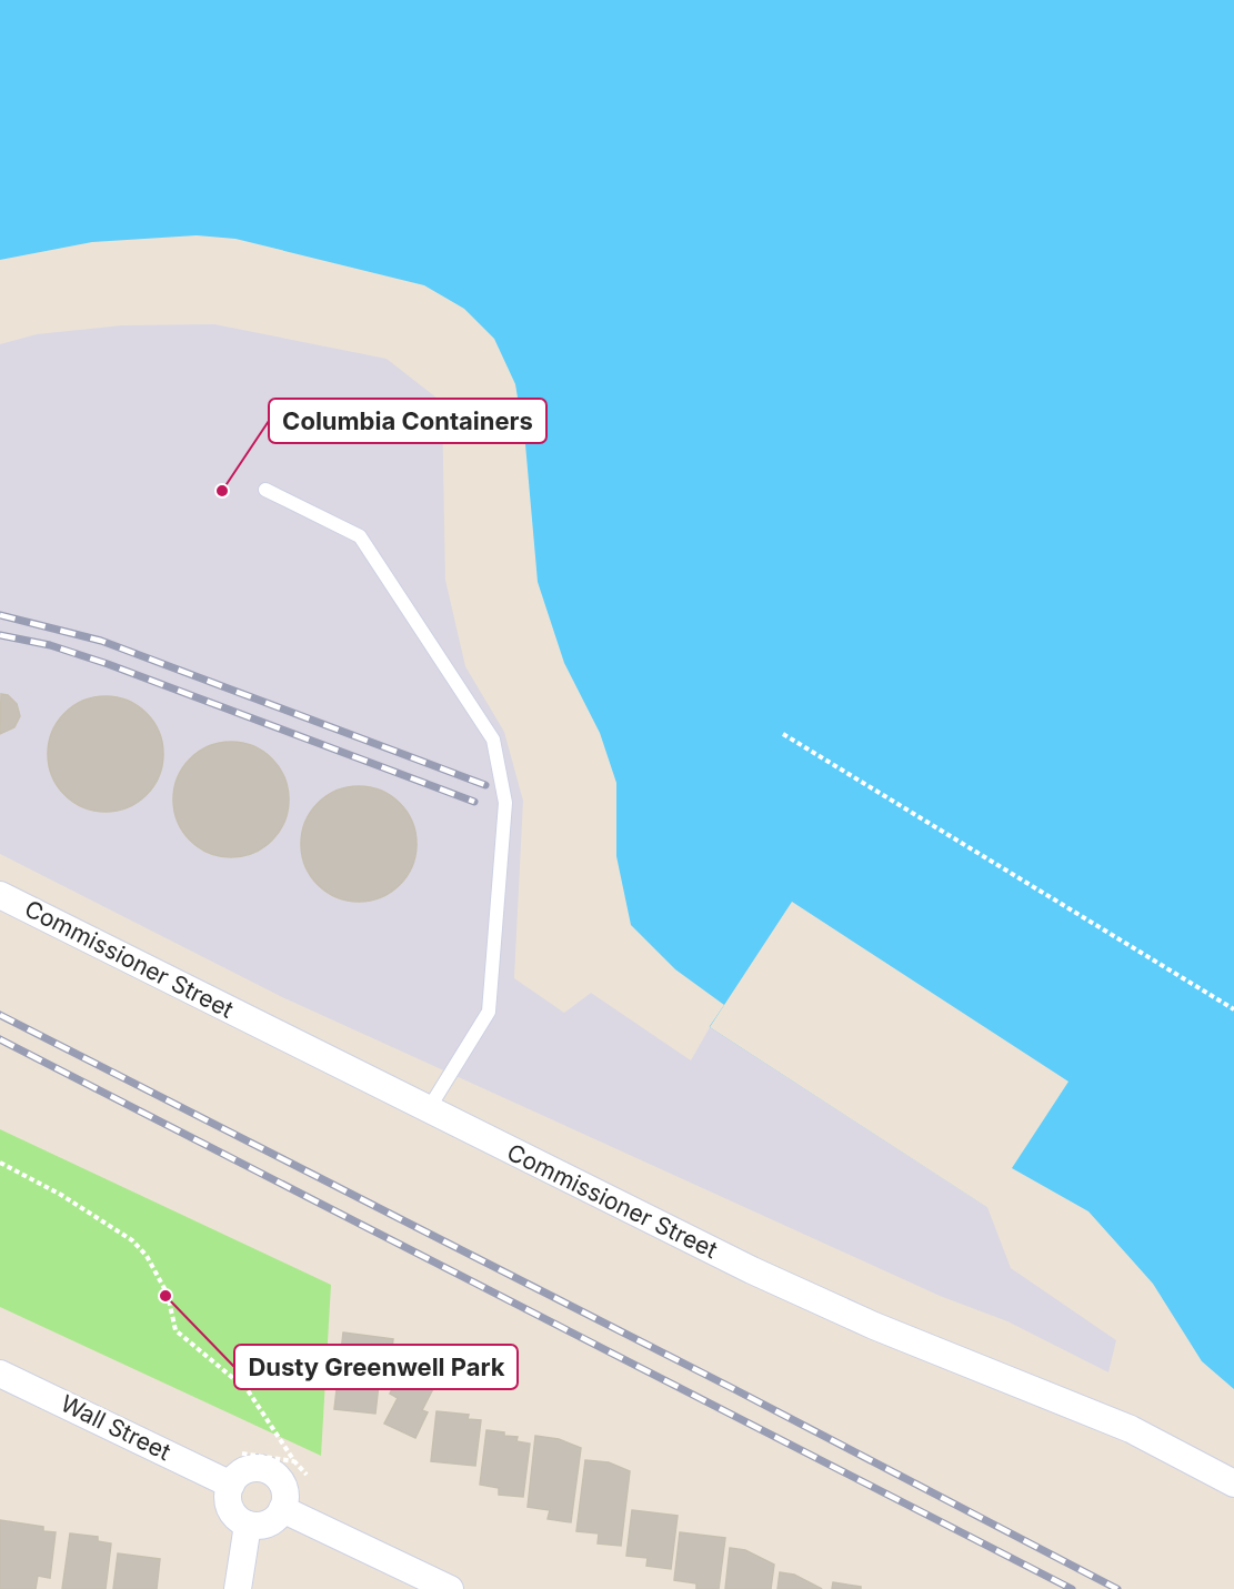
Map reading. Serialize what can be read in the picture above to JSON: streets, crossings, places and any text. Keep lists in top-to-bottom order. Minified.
{"streets":{"street":["Commissioner Street","Wall Street"]},"places":["Columbia Containers","Dusty Greenwell Park"]}
